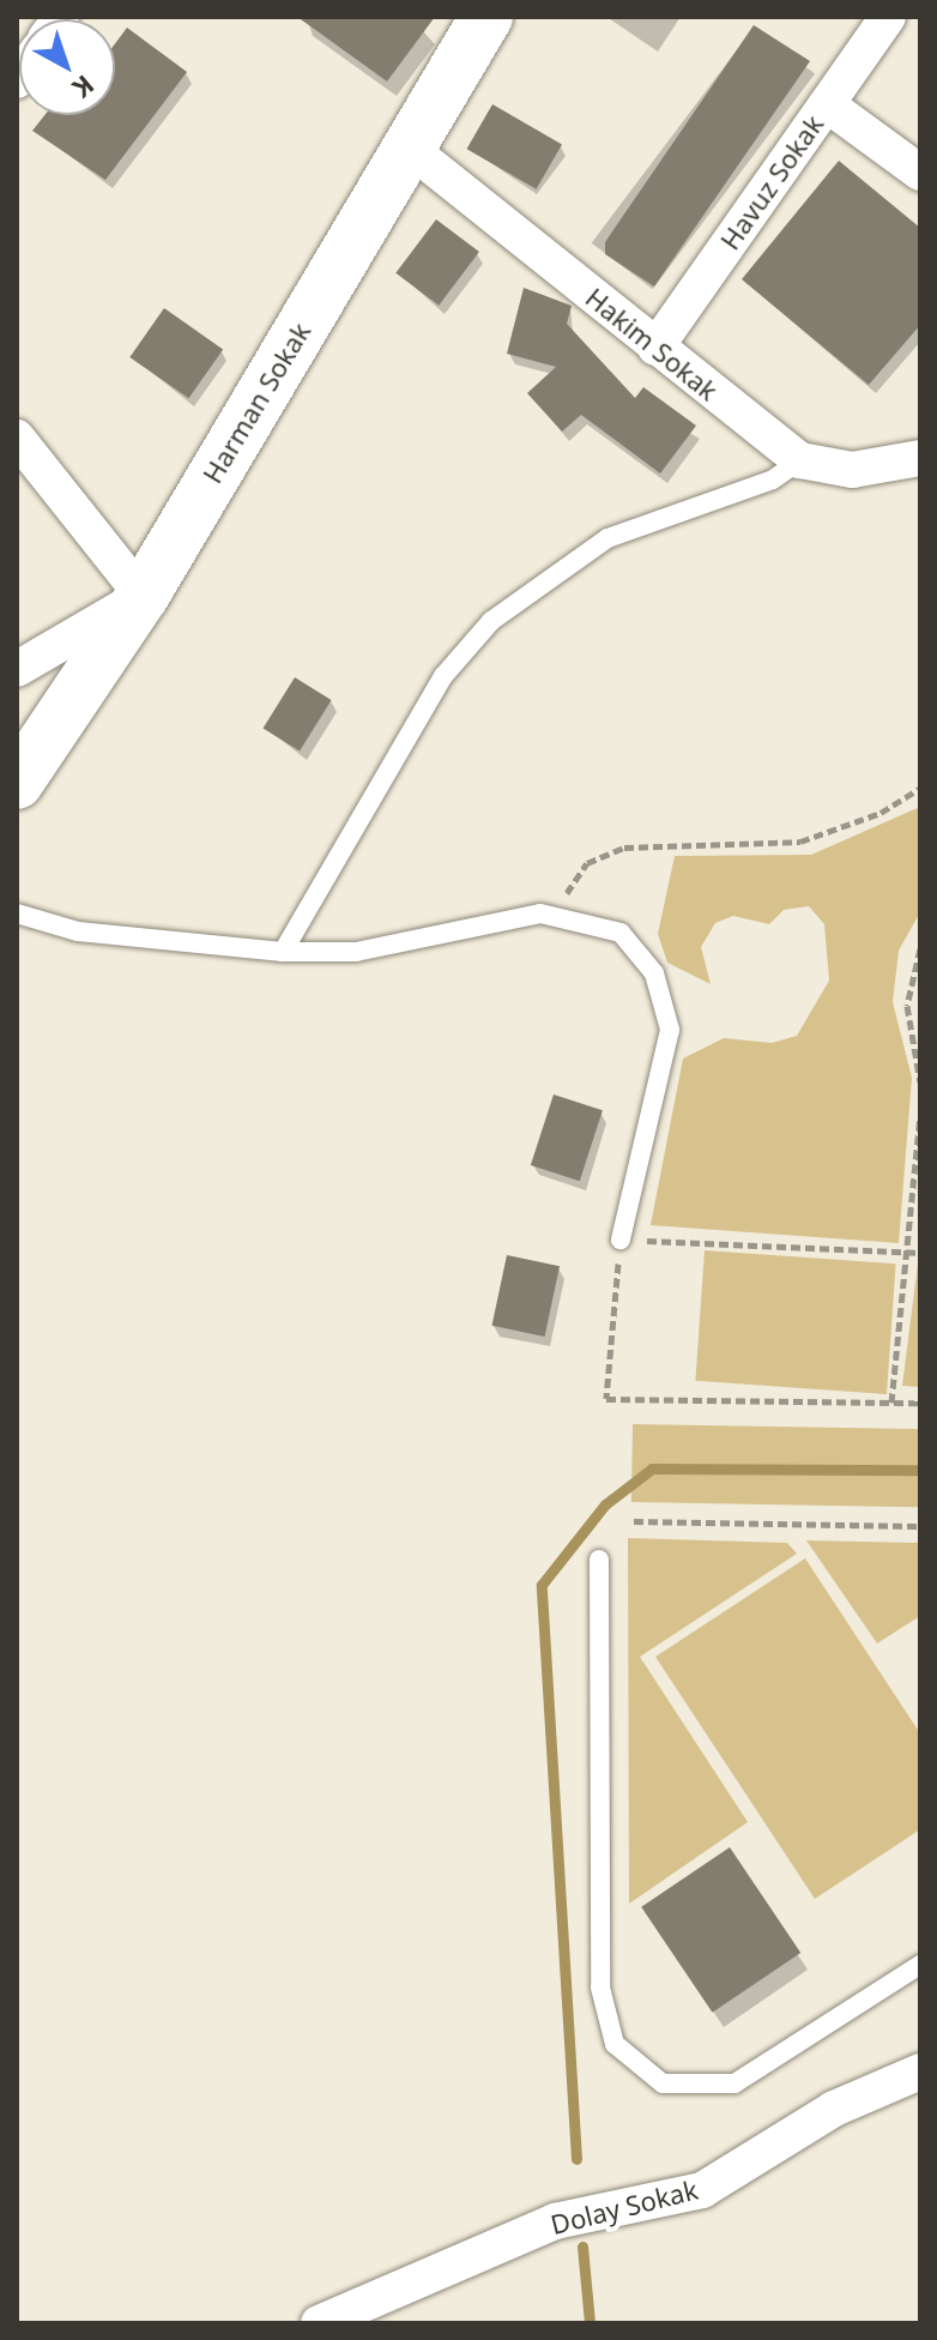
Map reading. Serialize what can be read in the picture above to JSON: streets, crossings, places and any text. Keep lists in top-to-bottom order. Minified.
{"streets":{"street":["Havuz Sokak","Hakim Sokak","Harman Sokak","Dolay Sokak"]},"crossings":[["Havuz Sokak","Hakim Sokak"],["Hakim Sokak","Harman Sokak"]],"north":"bottom right"}
